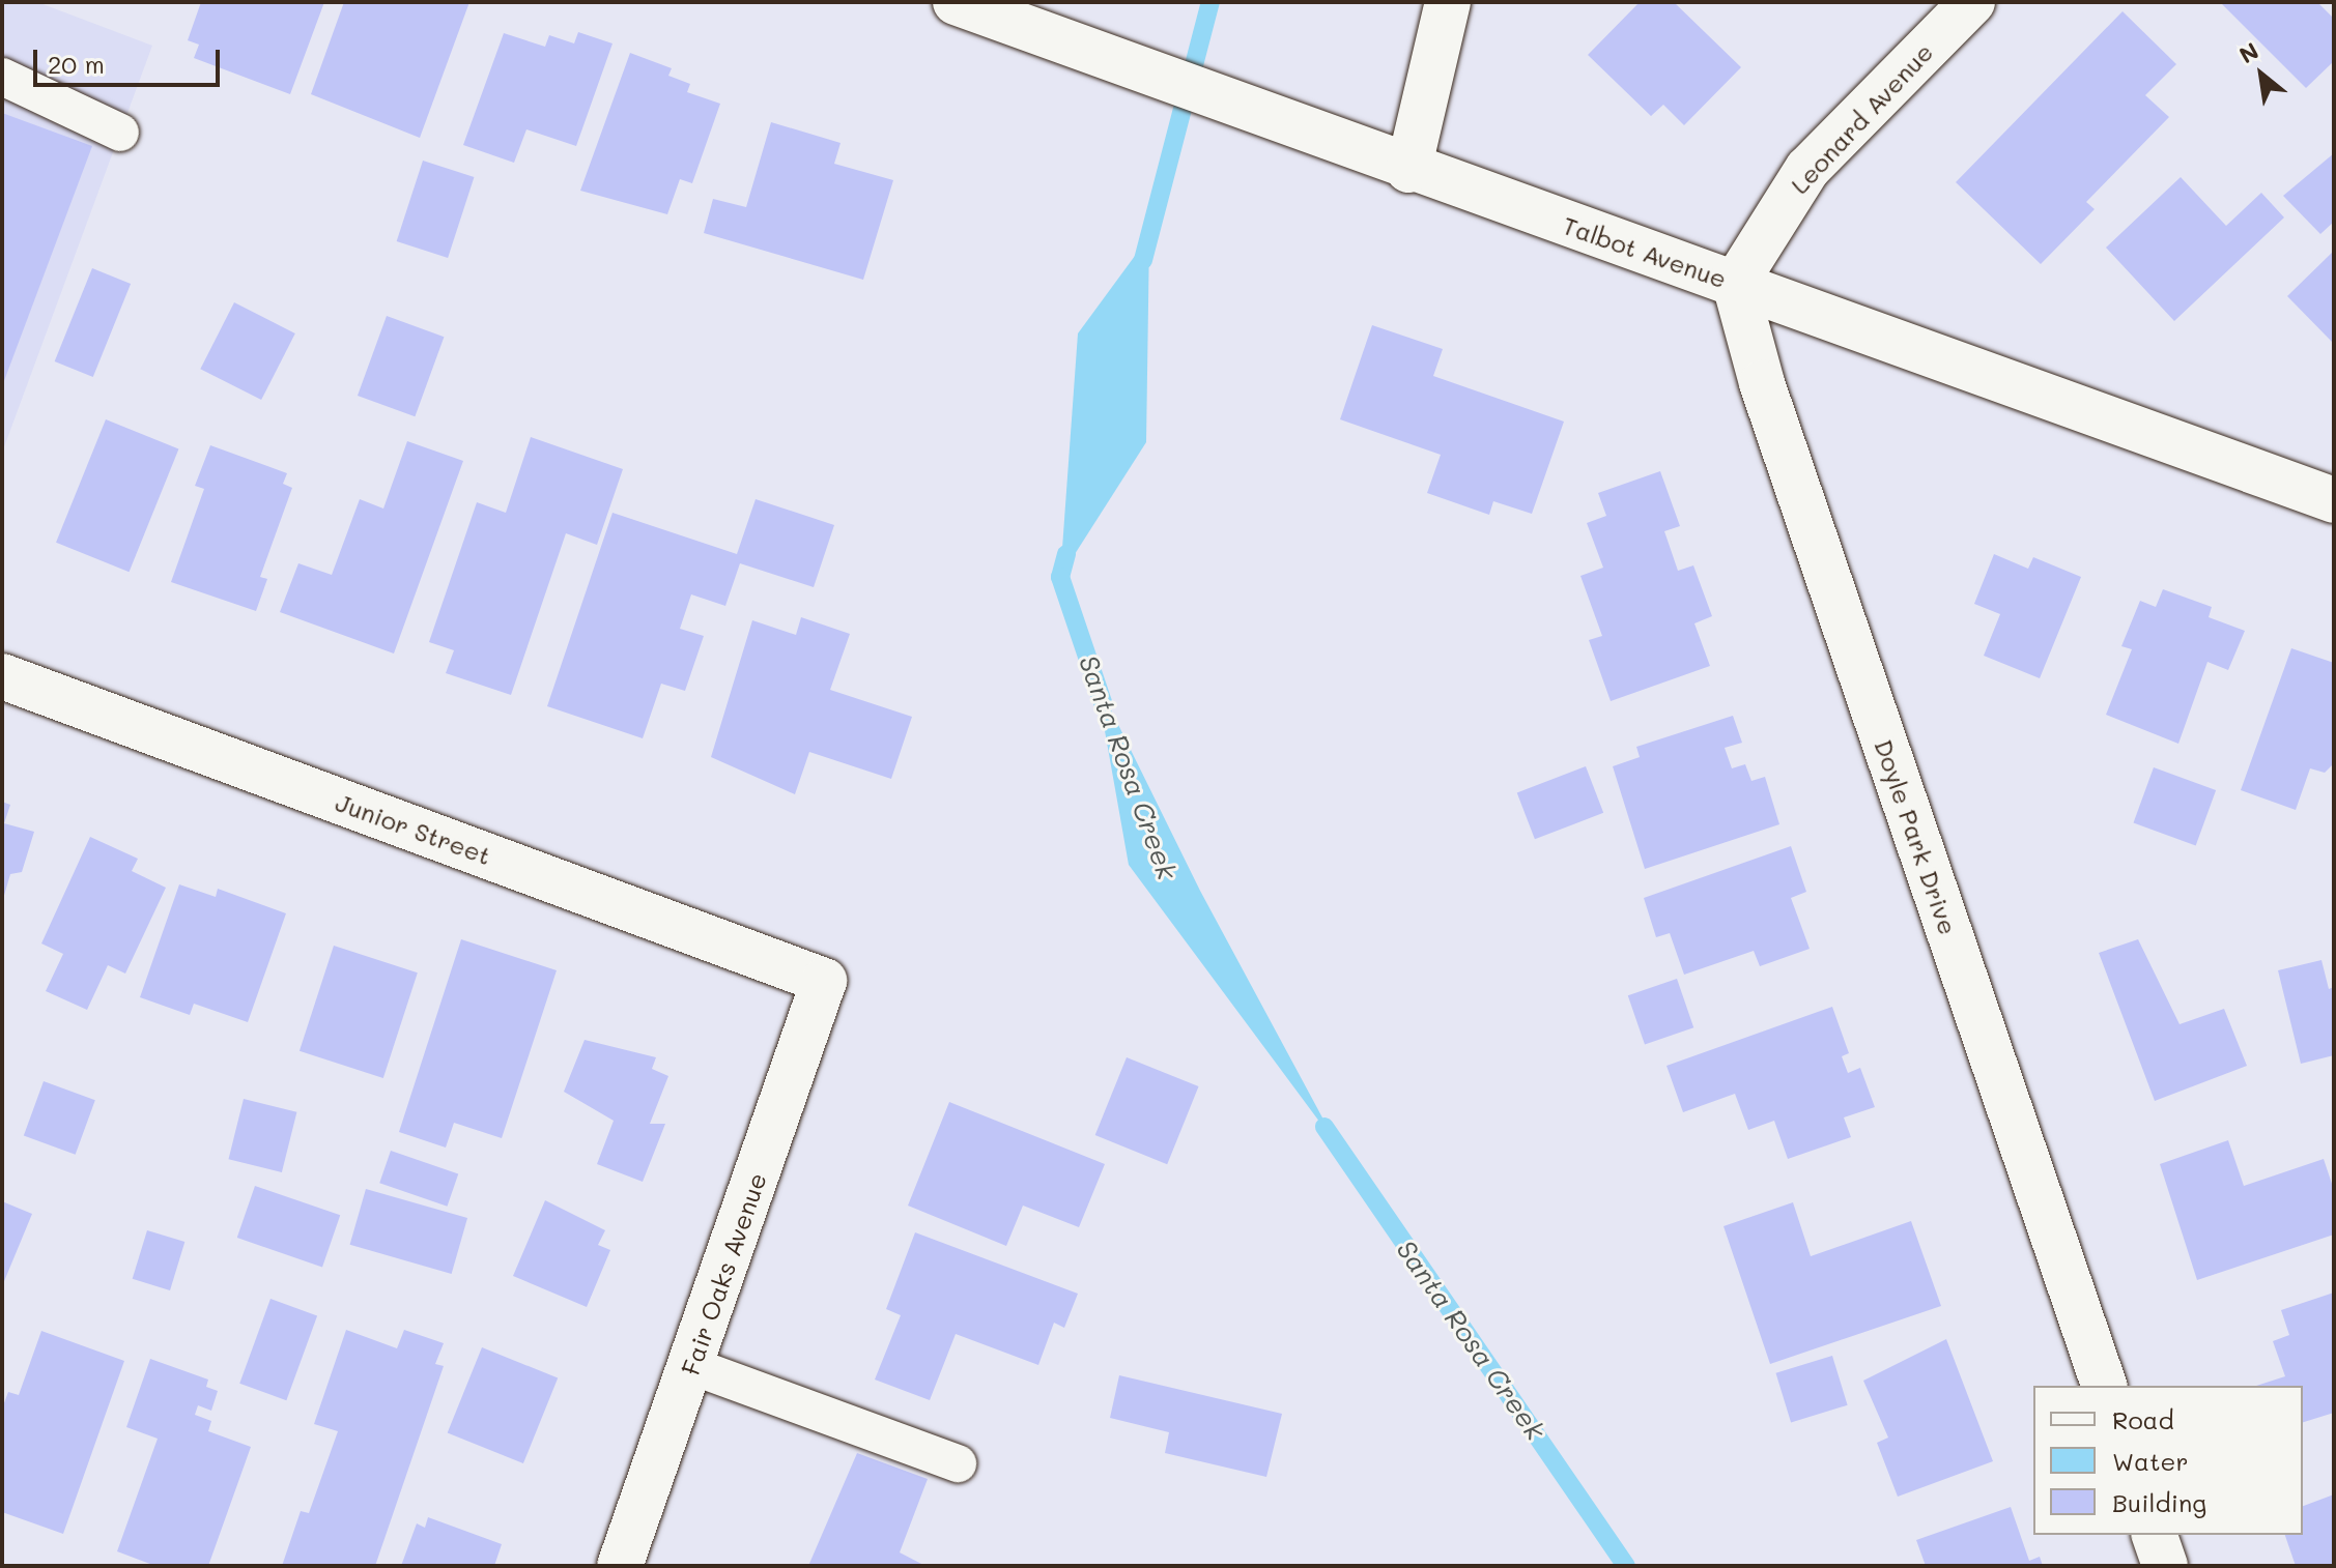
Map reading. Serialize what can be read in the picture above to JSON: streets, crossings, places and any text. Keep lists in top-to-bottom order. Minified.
{"streets":{"street":["Leonard Avenue","Talbot Avenue","Junior Street","Doyle Park Drive","Fair Oaks Avenue"]},"crossings":[["Leonard Avenue","Talbot Avenue"],["Leonard Avenue","Doyle Park Drive"],["Talbot Avenue","Doyle Park Drive"],["Junior Street","Fair Oaks Avenue"]],"water":["Santa Rosa Creek"],"legend":["Road","Water","Building"],"scale_bar":"20 m","north":"top left"}
